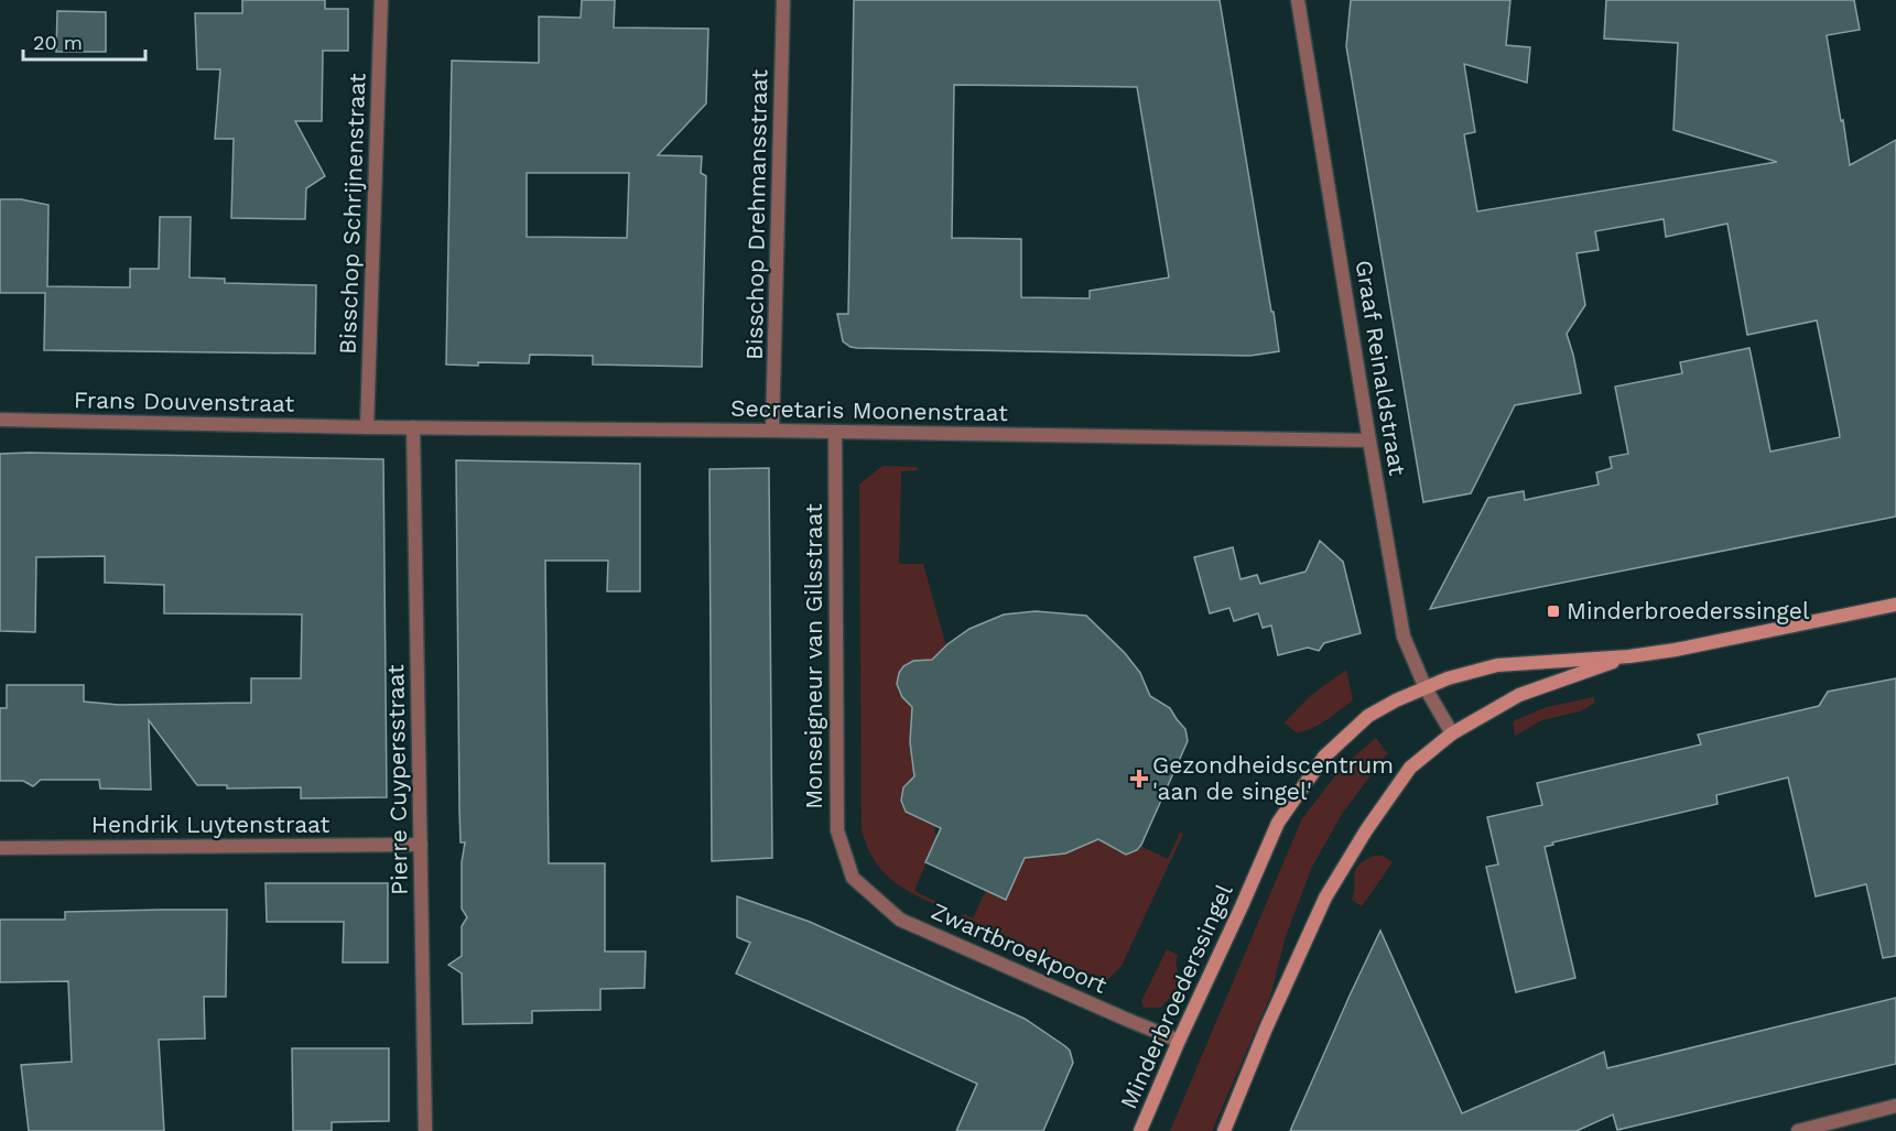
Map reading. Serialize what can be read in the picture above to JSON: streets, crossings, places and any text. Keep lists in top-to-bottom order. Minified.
{"streets":{"main road":["Minderbroederssingel"],"street":["Bisschop Schrijnenstraat","Bisschop Drehmansstraat","Graaf Reinaldstraat","Frans Douvenstraat","Secretaris Moonenstraat","Monseigneur van Gilsstraat","Pierre Cuypersstraat","Hendrik Luytenstraat","Zwartbroekpoort"]},"crossings":[["Bisschop Schrijnenstraat","Frans Douvenstraat"],["Bisschop Schrijnenstraat","Secretaris Moonenstraat"],["Bisschop Drehmansstraat","Secretaris Moonenstraat"],["Graaf Reinaldstraat","Secretaris Moonenstraat"],["Graaf Reinaldstraat","Minderbroederssingel"],["Frans Douvenstraat","Secretaris Moonenstraat"],["Secretaris Moonenstraat","Monseigneur van Gilsstraat"],["Secretaris Moonenstraat","Pierre Cuypersstraat"],["Monseigneur van Gilsstraat","Zwartbroekpoort"],["Pierre Cuypersstraat","Hendrik Luytenstraat"],["Zwartbroekpoort","Minderbroederssingel"]],"places":{"transit":["Minderbroederssingel"],"health":["Gezondheidscentrum 'aan de singel'"]},"scale_bar":"20 m"}
